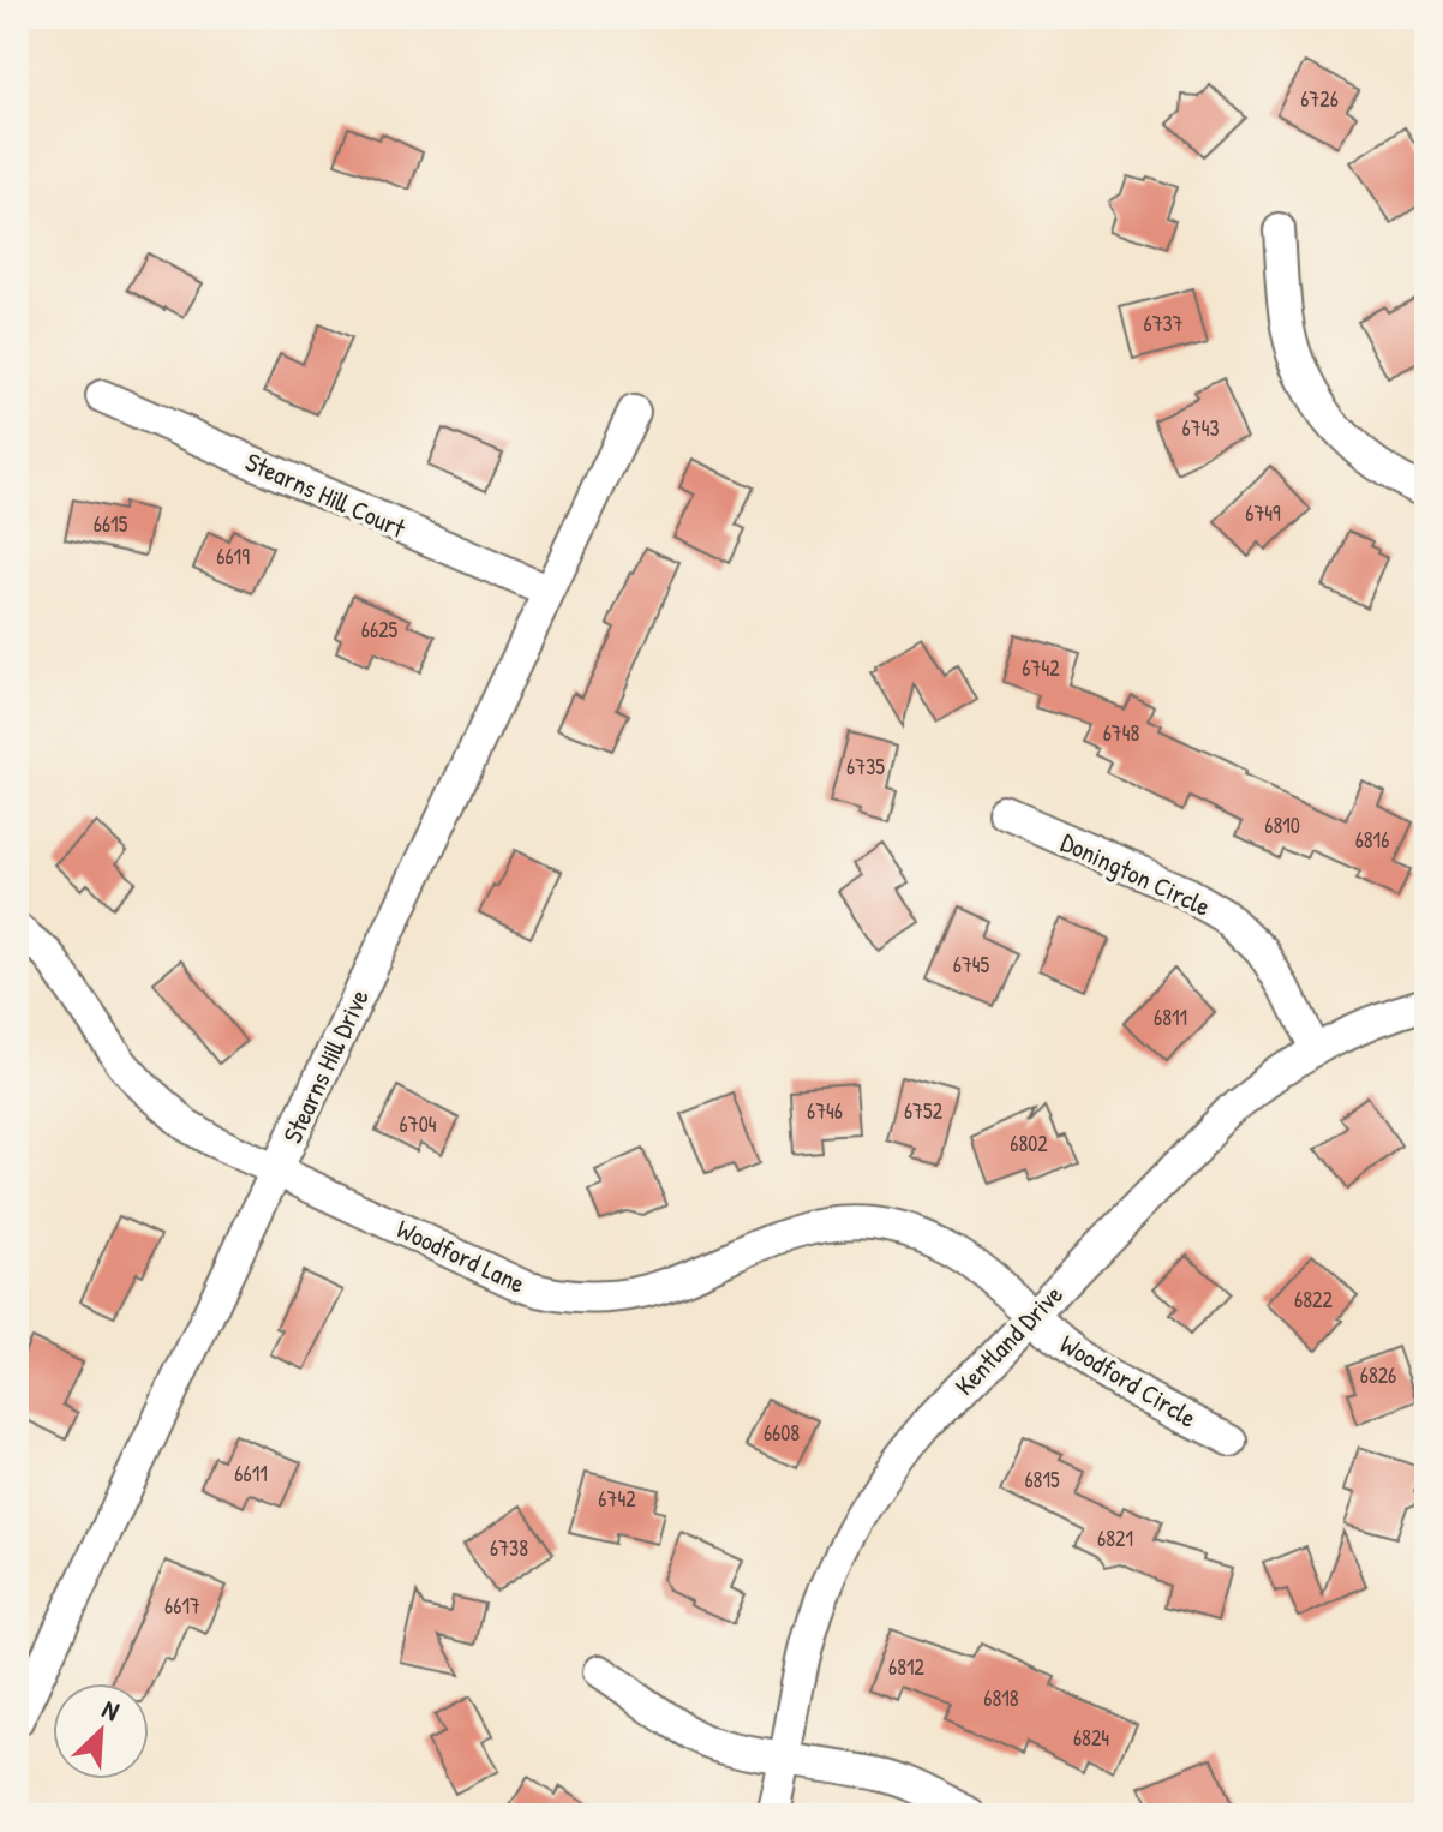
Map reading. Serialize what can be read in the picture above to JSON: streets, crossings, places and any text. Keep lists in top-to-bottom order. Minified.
{"streets":{"street":["Stearns Hill Court","Donington Circle","Stearns Hill Drive","Woodford Lane","Kentland Drive","Woodford Circle"]},"crossings":[["Stearns Hill Court","Stearns Hill Drive"],["Donington Circle","Kentland Drive"],["Stearns Hill Drive","Woodford Lane"],["Woodford Lane","Kentland Drive"],["Woodford Lane","Woodford Circle"],["Kentland Drive","Woodford Circle"]],"house_numbers":["6726","6737","6743","6749","6615","6619","6625","6742","6748","6735","6810","6816","6745","6811","6746","6752","6704","6802","6822","6826","6608","6611","6815","6742","6821","6738","6617","6812","6818","6824"],"north":"top right"}
